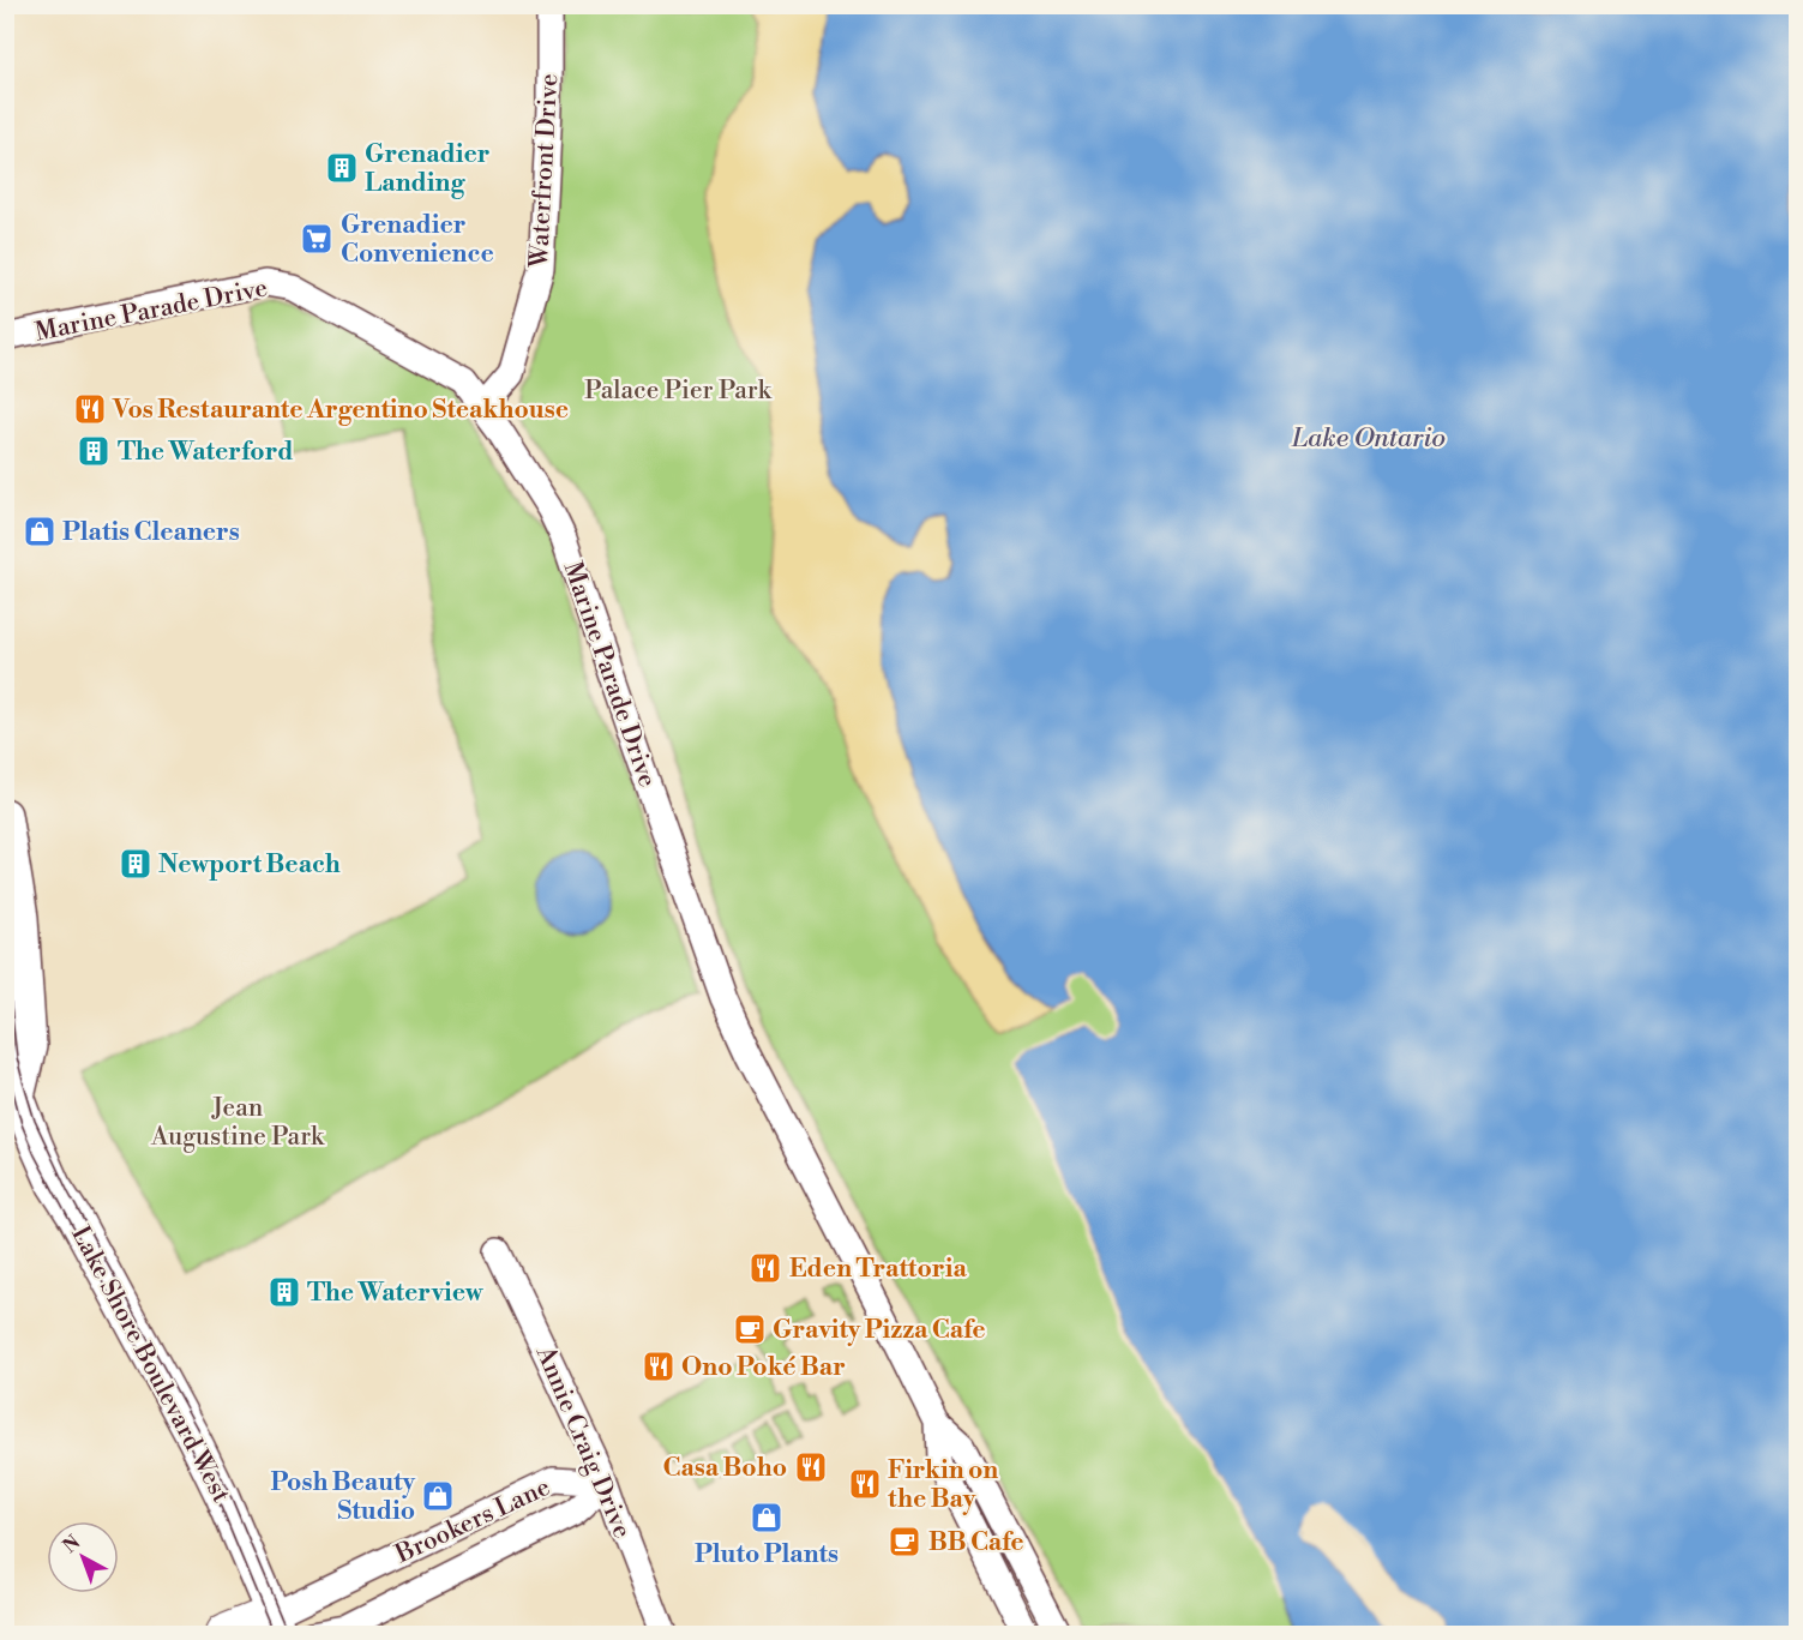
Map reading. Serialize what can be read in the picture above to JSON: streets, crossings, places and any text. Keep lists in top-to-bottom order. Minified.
{"streets":{"main road":["Lake Shore Boulevard West"],"street":["Waterfront Drive","Marine Parade Drive","Annie Craig Drive","Brookers Lane"]},"crossings":[["Waterfront Drive","Marine Parade Drive"],["Lake Shore Boulevard West","Brookers Lane"],["Annie Craig Drive","Brookers Lane"]],"water":["Lake Ontario"],"parks":["Palace Pier Park","Jean Augustine Park"],"places":{"building":["Grenadier Landing","The Waterford","Newport Beach","The Waterview"],"supermarket":["Grenadier Convenience"],"restaurant":["Vos Restaurante Argentino Steakhouse","Eden Trattoria","Ono Poké Bar","Casa Boho","Firkin on the Bay"],"shop":["Platis Cleaners","Posh Beauty Studio","Pluto Plants"],"cafe":["Gravity Pizza Cafe","BB Cafe"]},"north":"top left"}
